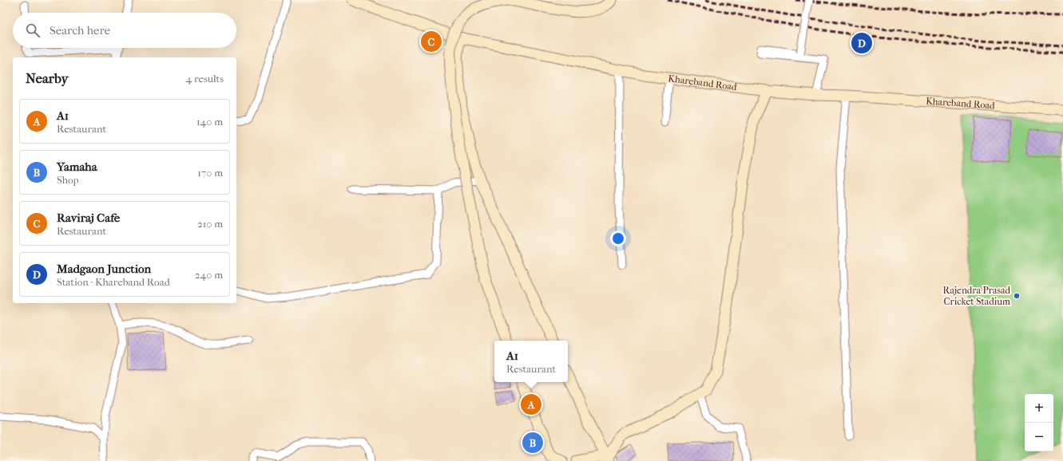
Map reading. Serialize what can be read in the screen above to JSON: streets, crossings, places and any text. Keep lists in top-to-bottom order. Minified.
{"streets":{"main road":["Khareband Road"]},"places":["Rajendra Prasad Cricket Stadium"],"page":{"search":"Search here","pins":["C","D","A","B"],"heading":["Nearby","4 results"],"list":[{"mark":"A","name":"A1","note":"Restaurant","value":"140 m"},{"mark":"B","name":"Yamaha","note":"Shop","value":"170 m"},{"mark":"C","name":"Raviraj Cafe","note":"Restaurant","value":"210 m"},{"mark":"D","name":"Madgaon Junction","note":"Station · Khareband Road","value":"240 m"}],"popup":["A1","Restaurant"],"map_buttons":["+","−"]}}
